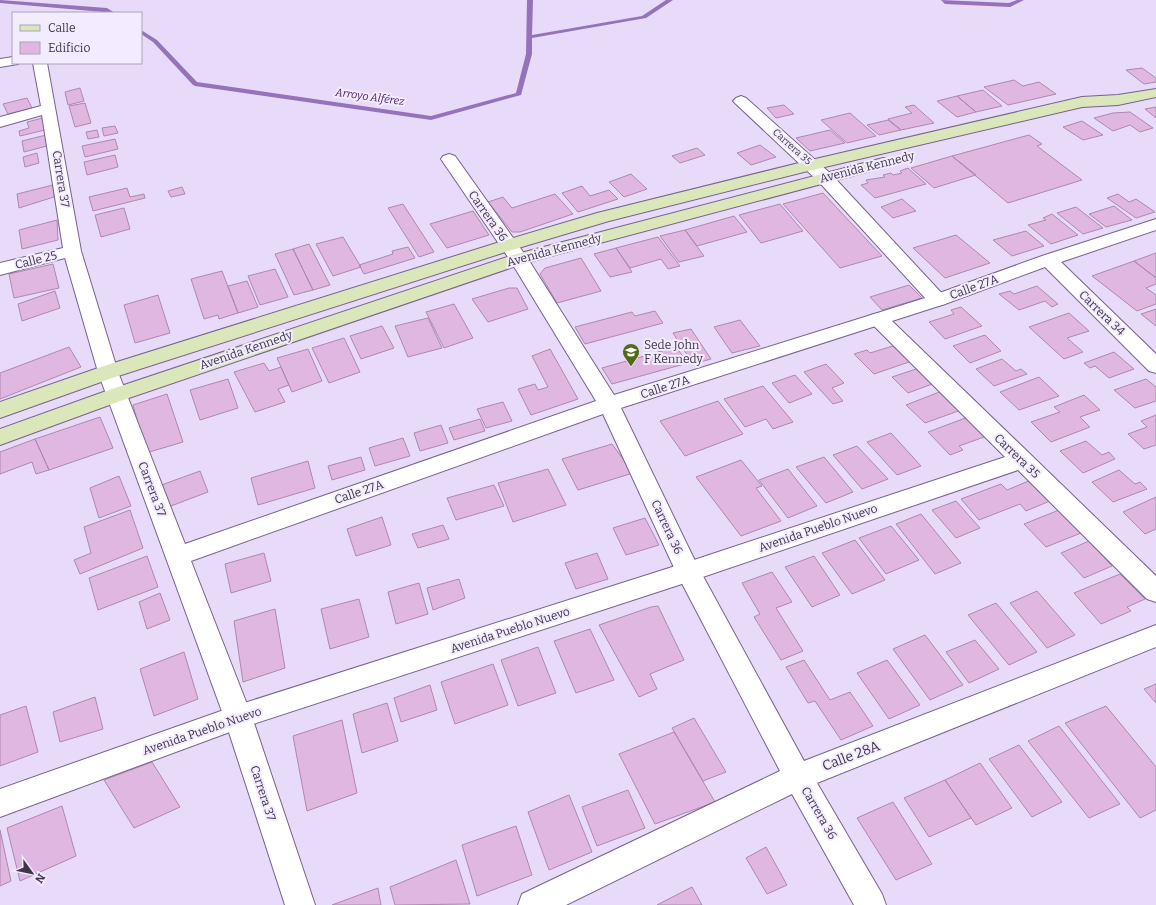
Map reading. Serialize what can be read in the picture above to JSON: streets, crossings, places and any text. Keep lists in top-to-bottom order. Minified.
{"streets":{"main road":["Avenida Kennedy"],"street":["Carrera 35","Carrera 37","Carrera 36","Calle 25","Calle 27A","Carrera 34","Avenida Pueblo Nuevo","Calle 28A"]},"crossings":[["Carrera 35","Avenida Kennedy"],["Carrera 35","Calle 27A"],["Carrera 35","Avenida Pueblo Nuevo"],["Avenida Kennedy","Carrera 37"],["Avenida Kennedy","Carrera 36"],["Carrera 37","Calle 25"],["Carrera 37","Calle 27A"],["Carrera 37","Avenida Pueblo Nuevo"],["Carrera 36","Calle 27A"],["Carrera 36","Avenida Pueblo Nuevo"],["Carrera 36","Calle 28A"],["Calle 27A","Carrera 34"]],"water":["Arroyo Alférez"],"places":{"school or university":["Sede John F Kennedy"]},"legend":["Calle","Edificio"],"north":"bottom right"}
